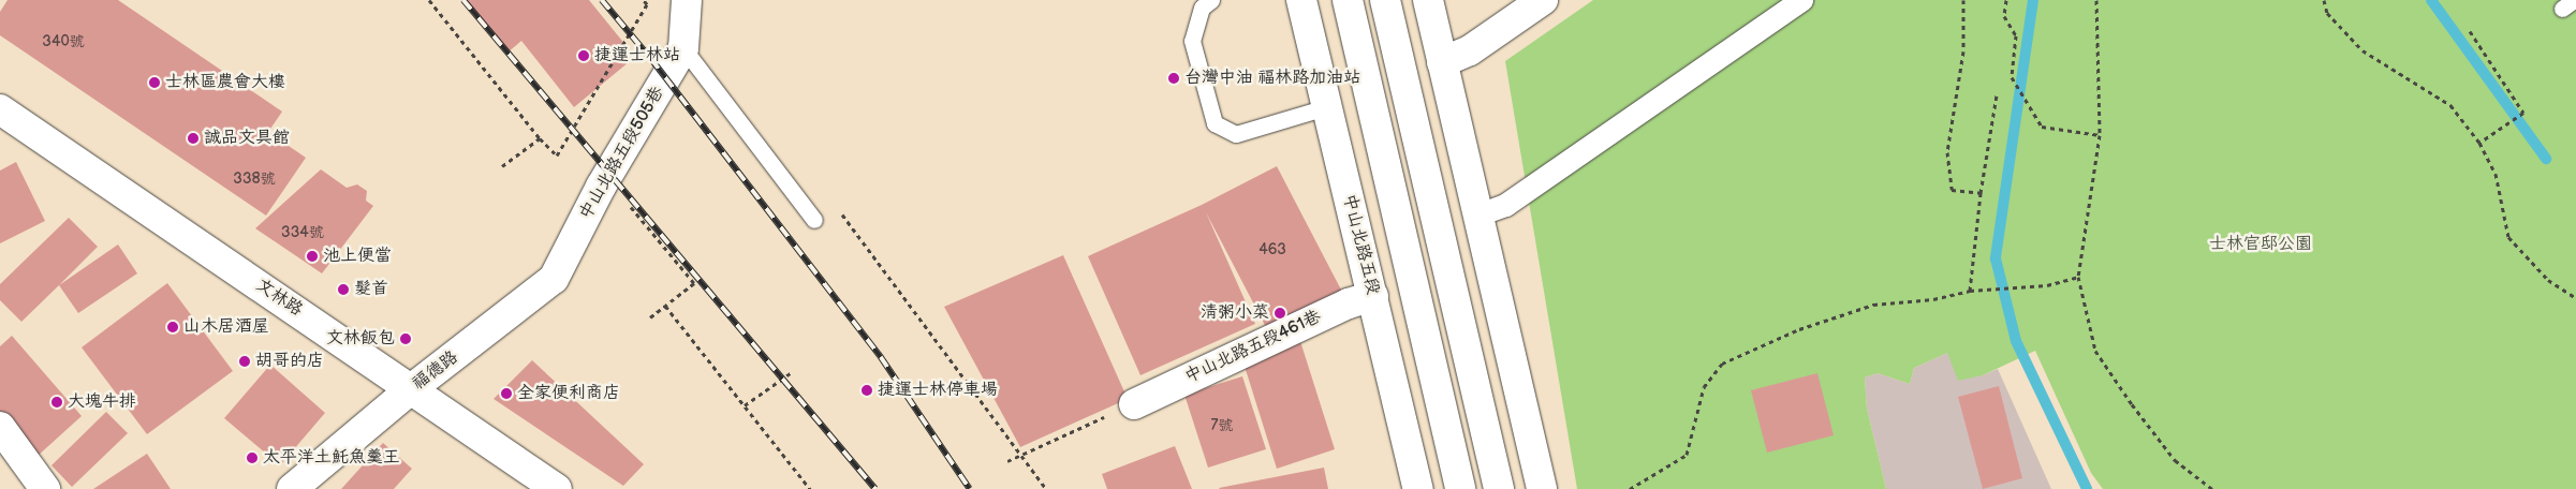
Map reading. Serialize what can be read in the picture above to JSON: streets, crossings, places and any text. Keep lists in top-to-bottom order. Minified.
{"streets":{"main road":["中山北路五段505巷","中山北路五段","文林路","中山北路五段461巷","福德路"]},"crossings":[["中山北路五段505巷","福德路"],["中山北路五段","中山北路五段461巷"],["文林路","福德路"]],"parks":["士林官邸公園"],"places":["捷運士林站","台灣中油 福林路加油站","士林區農會大樓","誠品文具館","池上便當","髮首","清粥小菜","山木居酒屋","文林飯包","胡哥的店","捷運士林停車場","全家便利商店","大塊牛排","太平洋土魠魚羹王"],"house_numbers":["340號","338號","334號","463","7號"]}
